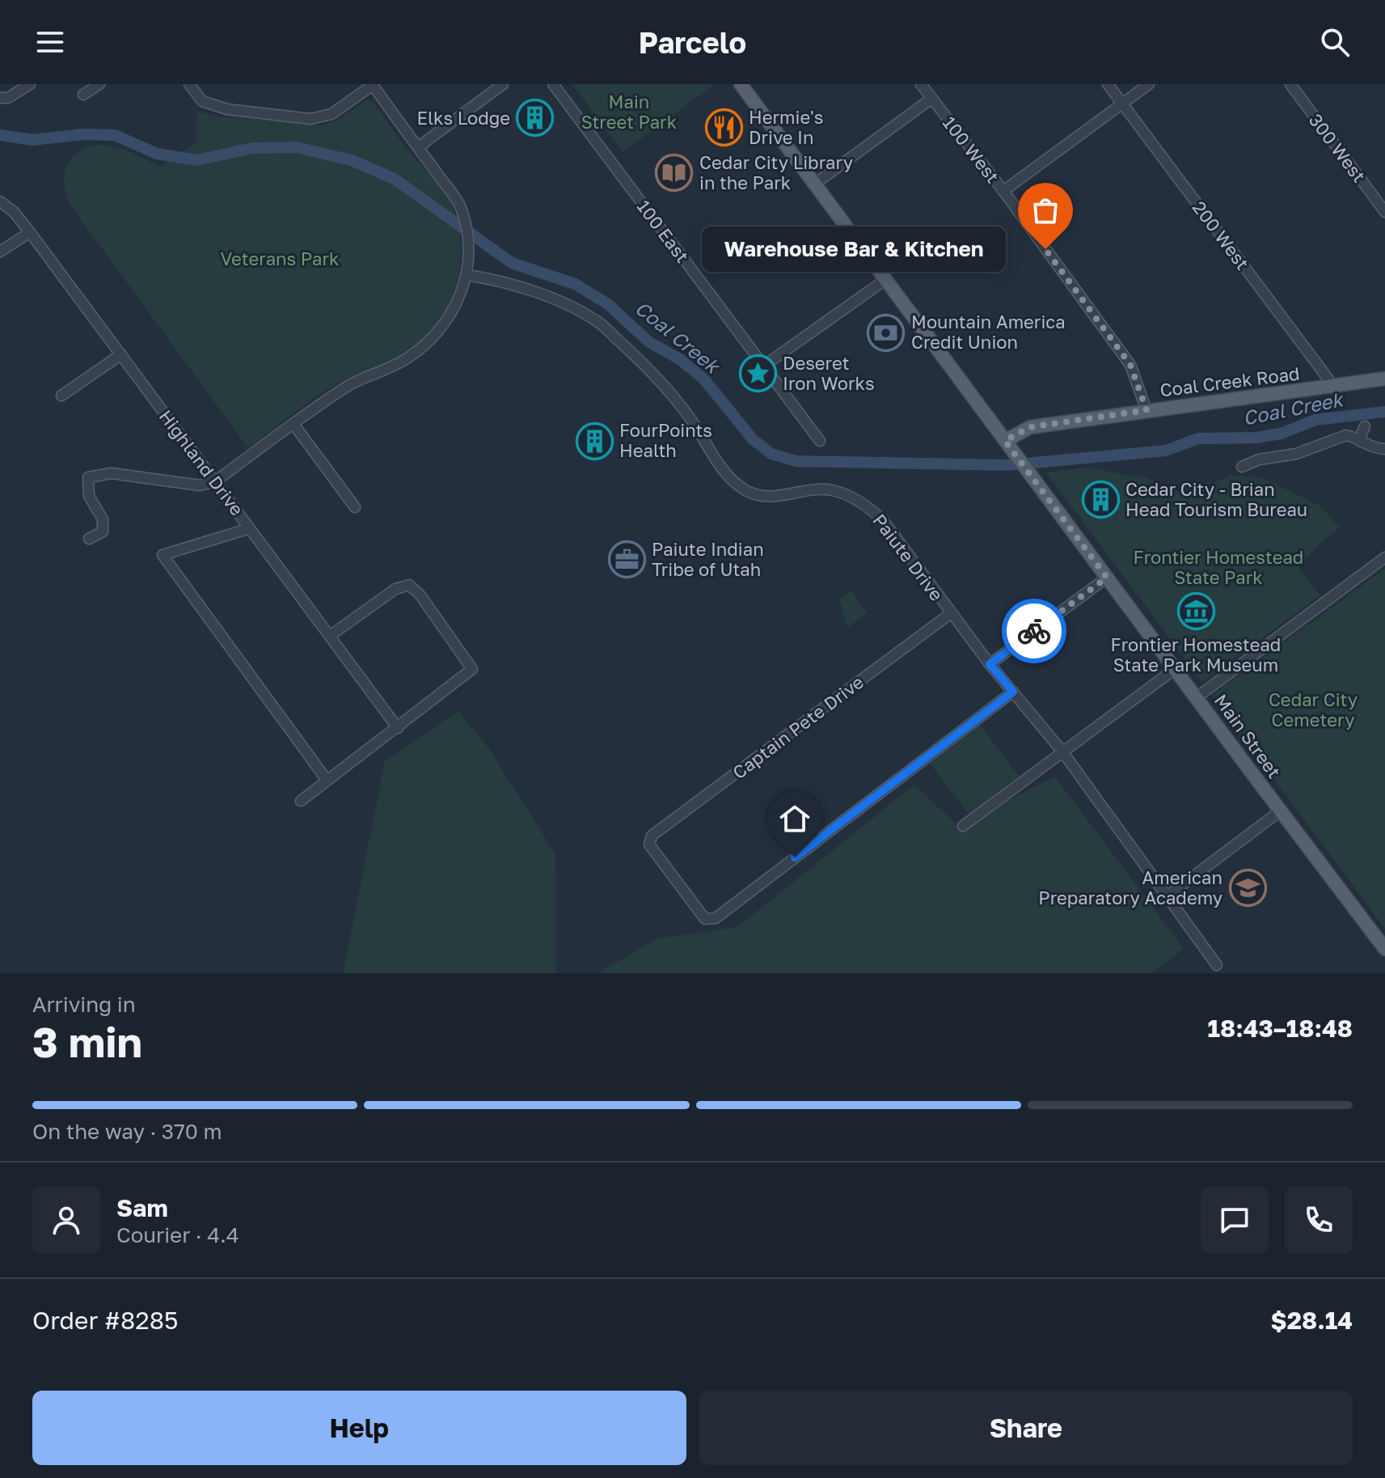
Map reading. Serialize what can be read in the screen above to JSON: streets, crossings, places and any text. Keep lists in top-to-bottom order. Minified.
{"streets":{"main road":["Coal Creek Road","Main Street"],"street":["300 West","100 West","100 East","200 West","Highland Drive","Paiute Drive","Captain Pete Drive"]},"crossings":[["100 West","Coal Creek Road"],["200 West","Coal Creek Road"],["Coal Creek Road","Main Street"],["Paiute Drive","Captain Pete Drive"]],"water":["Coal Creek"],"parks":["Main Street Park","Veterans Park","Frontier Homestead State Park","Cedar City Cemetery"],"places":{"building":["Elks Lodge","FourPoints Health","Cedar City - Brian Head Tourism Bureau"],"restaurant":["Hermie's Drive In"],"library":["Cedar City Library in the Park"],"other":["Warehouse Bar & Kitchen"],"bank":["Mountain America Credit Union"],"place":["Deseret Iron Works"],"office":["Paiute Indian Tribe of Utah"],"museum":["Frontier Homestead State Park Museum"],"school or university":["American Preparatory Academy"]},"page":{"header":"Parcelo","bubble":"Warehouse Bar & Kitchen","heading":["3 min","Arriving in","18:43–18:48"],"panel":["Sam","Courier · 4.4","Order #8285","$28.14"],"bar":"On the way · 370 m","buttons":["Help","Share"]}}
